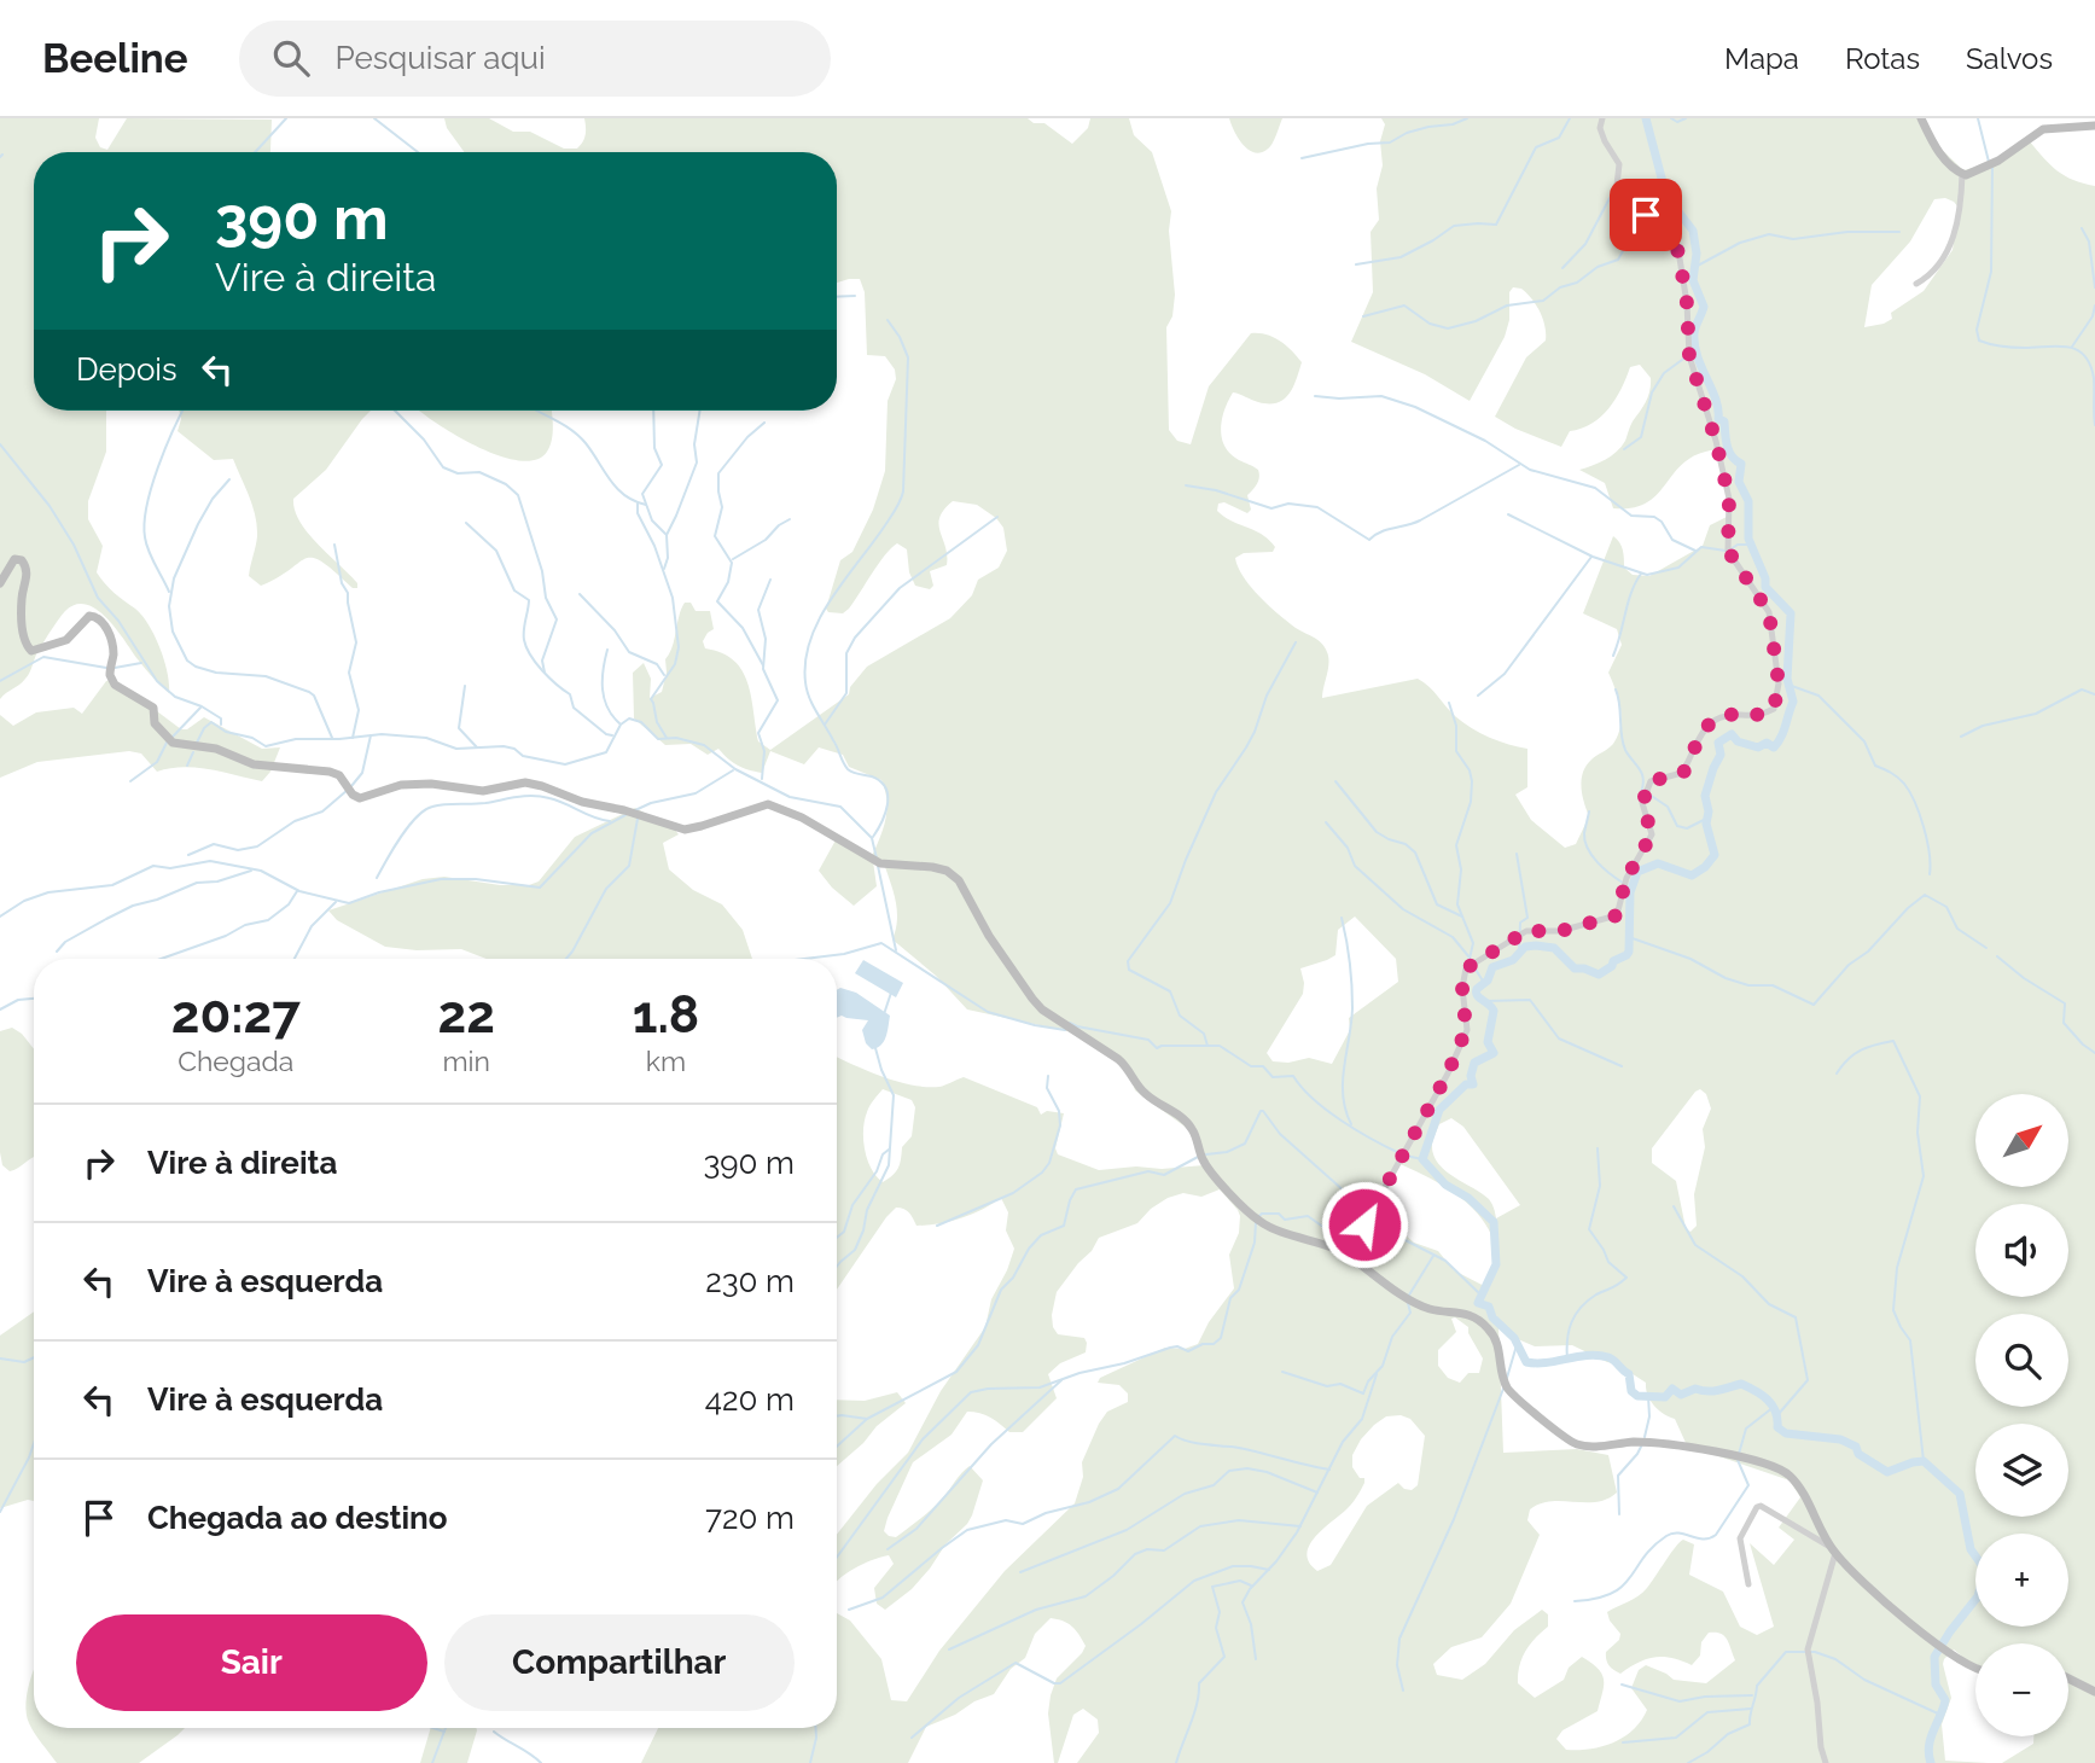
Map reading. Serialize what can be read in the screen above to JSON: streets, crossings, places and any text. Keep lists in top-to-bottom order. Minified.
{"north":"top right","page":{"header":"Beeline","search":"Pesquisar aqui","nav":["Mapa","Rotas","Salvos"],"turn":["390 m","Vire à direita"],"then":"Depois","eta":["20:27","Chegada","22","min","1.8","km"],"map_buttons":["+","−"],"list":[{"name":"Vire à direita","value":"390 m"},{"name":"Vire à esquerda","value":"230 m"},{"name":"Vire à esquerda","value":"420 m"},{"name":"Chegada ao destino","value":"720 m"}],"buttons":["Sair","Compartilhar"]}}
